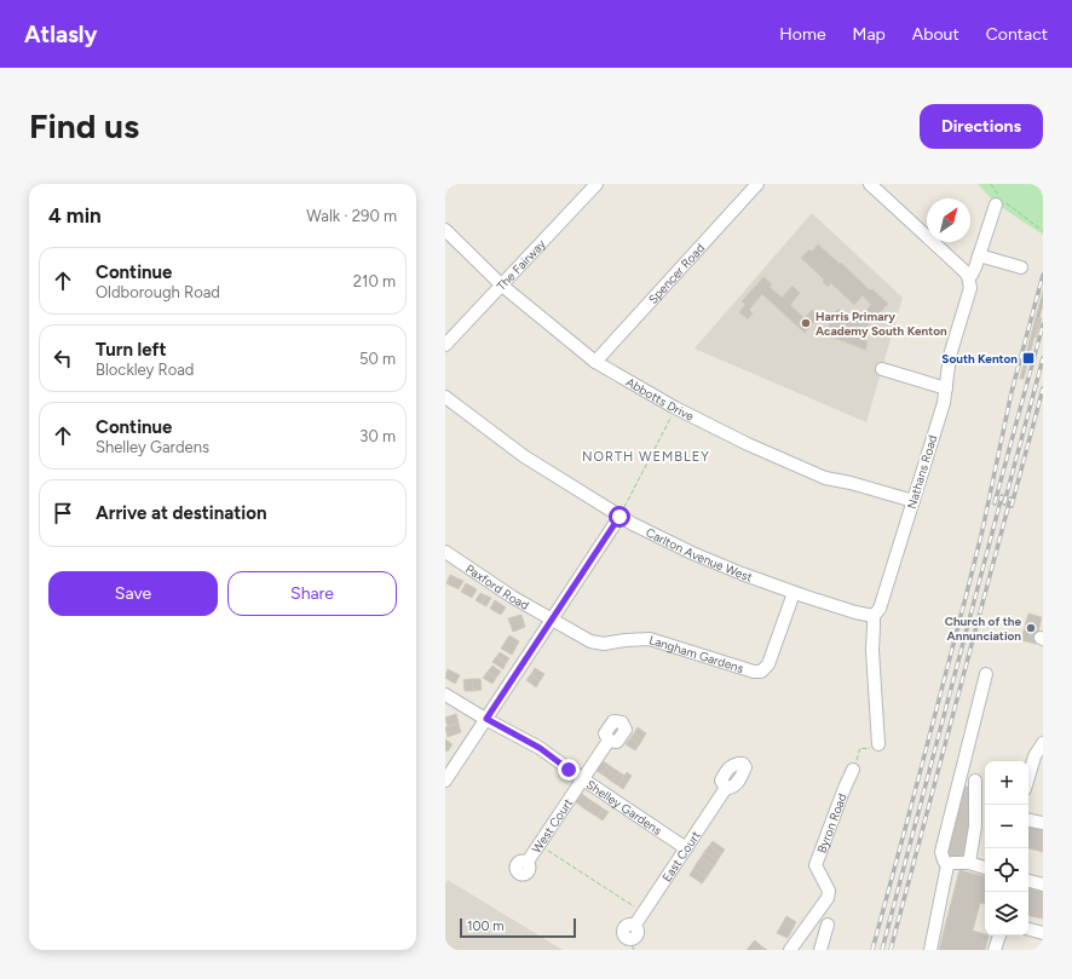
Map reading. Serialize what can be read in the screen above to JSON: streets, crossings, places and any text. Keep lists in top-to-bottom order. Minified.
{"streets":{"street":["The Fairway","Spencer Road","Abbotts Drive","Nathans Road","Carlton Avenue West","Paxford Road","Langham Gardens","Shelley Gardens","Byron Road","West Court","East Court"]},"crossings":[["The Fairway","Abbotts Drive"],["Spencer Road","Abbotts Drive"],["Abbotts Drive","Nathans Road"],["Nathans Road","Carlton Avenue West"],["Carlton Avenue West","Langham Gardens"],["Paxford Road","Langham Gardens"],["Shelley Gardens","West Court"],["Shelley Gardens","East Court"]],"districts":["NORTH WEMBLEY"],"places":{"other":["Harris Primary Academy South Kenton","Church of the Annunciation"],"transit":["South Kenton"]},"scale_bar":"100 m","north":"top right","page":{"header":"Atlasly","nav":["Home","Map","About","Contact"],"buttons":["Directions",["Save","Share"]],"title":"Find us","heading":["4 min","Walk · 290 m"],"list":[["Continue","Oldborough Road","210 m"],["Turn left","Blockley Road","50 m"],["Continue","Shelley Gardens","30 m"],"Arrive at destination"],"map_buttons":["+","−"],"scale":"100 m"}}
